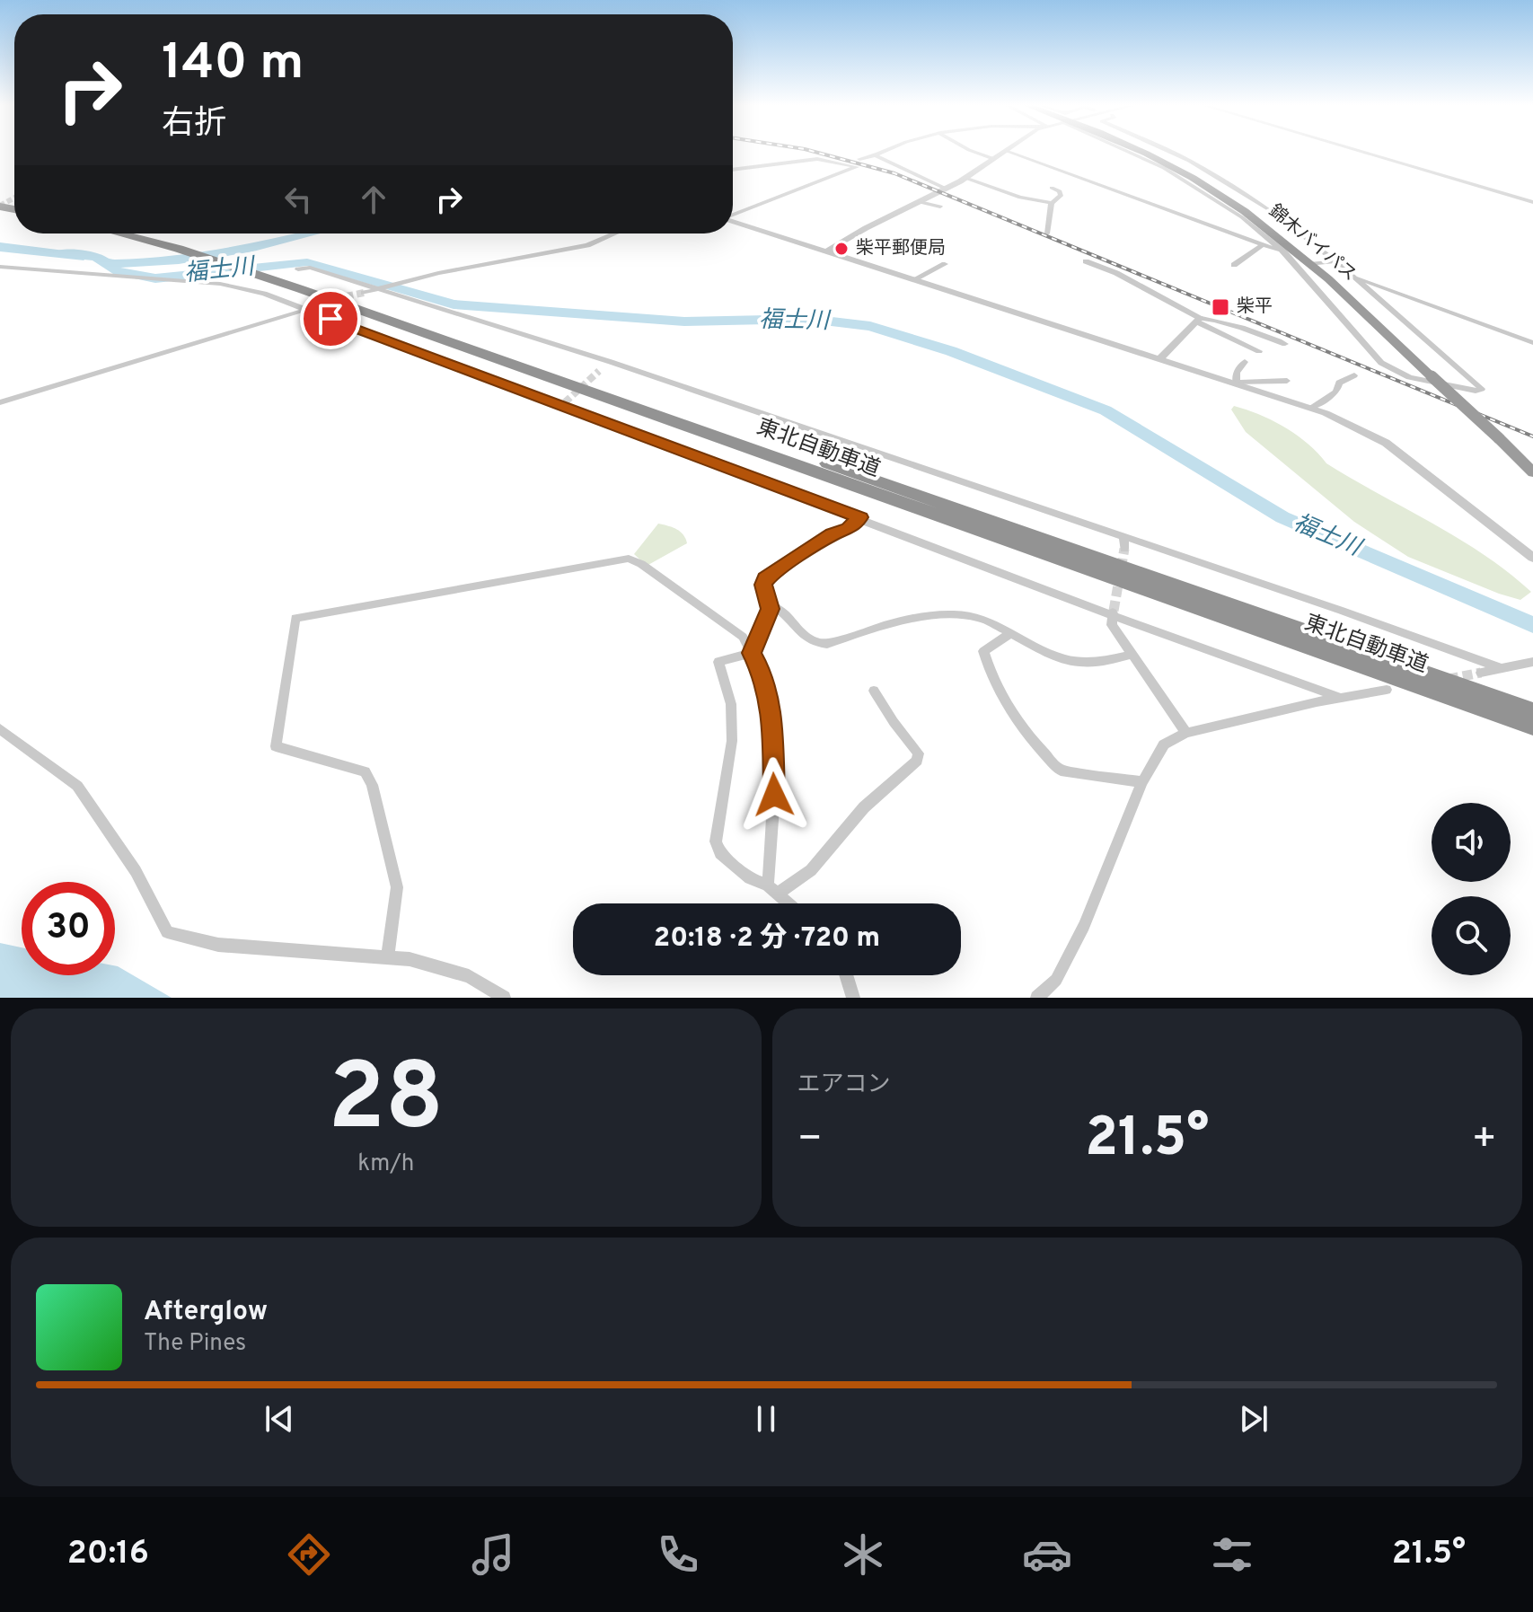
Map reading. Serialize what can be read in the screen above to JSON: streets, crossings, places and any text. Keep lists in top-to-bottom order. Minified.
{"streets":{"highway":["錦木バイパス","東北自動車道"]},"water":["福士川"],"places":{"other":["柴平郵便局"],"transit":["柴平"]},"page":{"turn":["140 m","右折"],"limit":"30","trip":"20:18 · 2 分 · 720 m","tile":[["28","km/h"],"エアコン"],"heat":["−","21.5°","+"],"song":["Afterglow","The Pines"],"tabs":["20:16","21.5°"]}}
